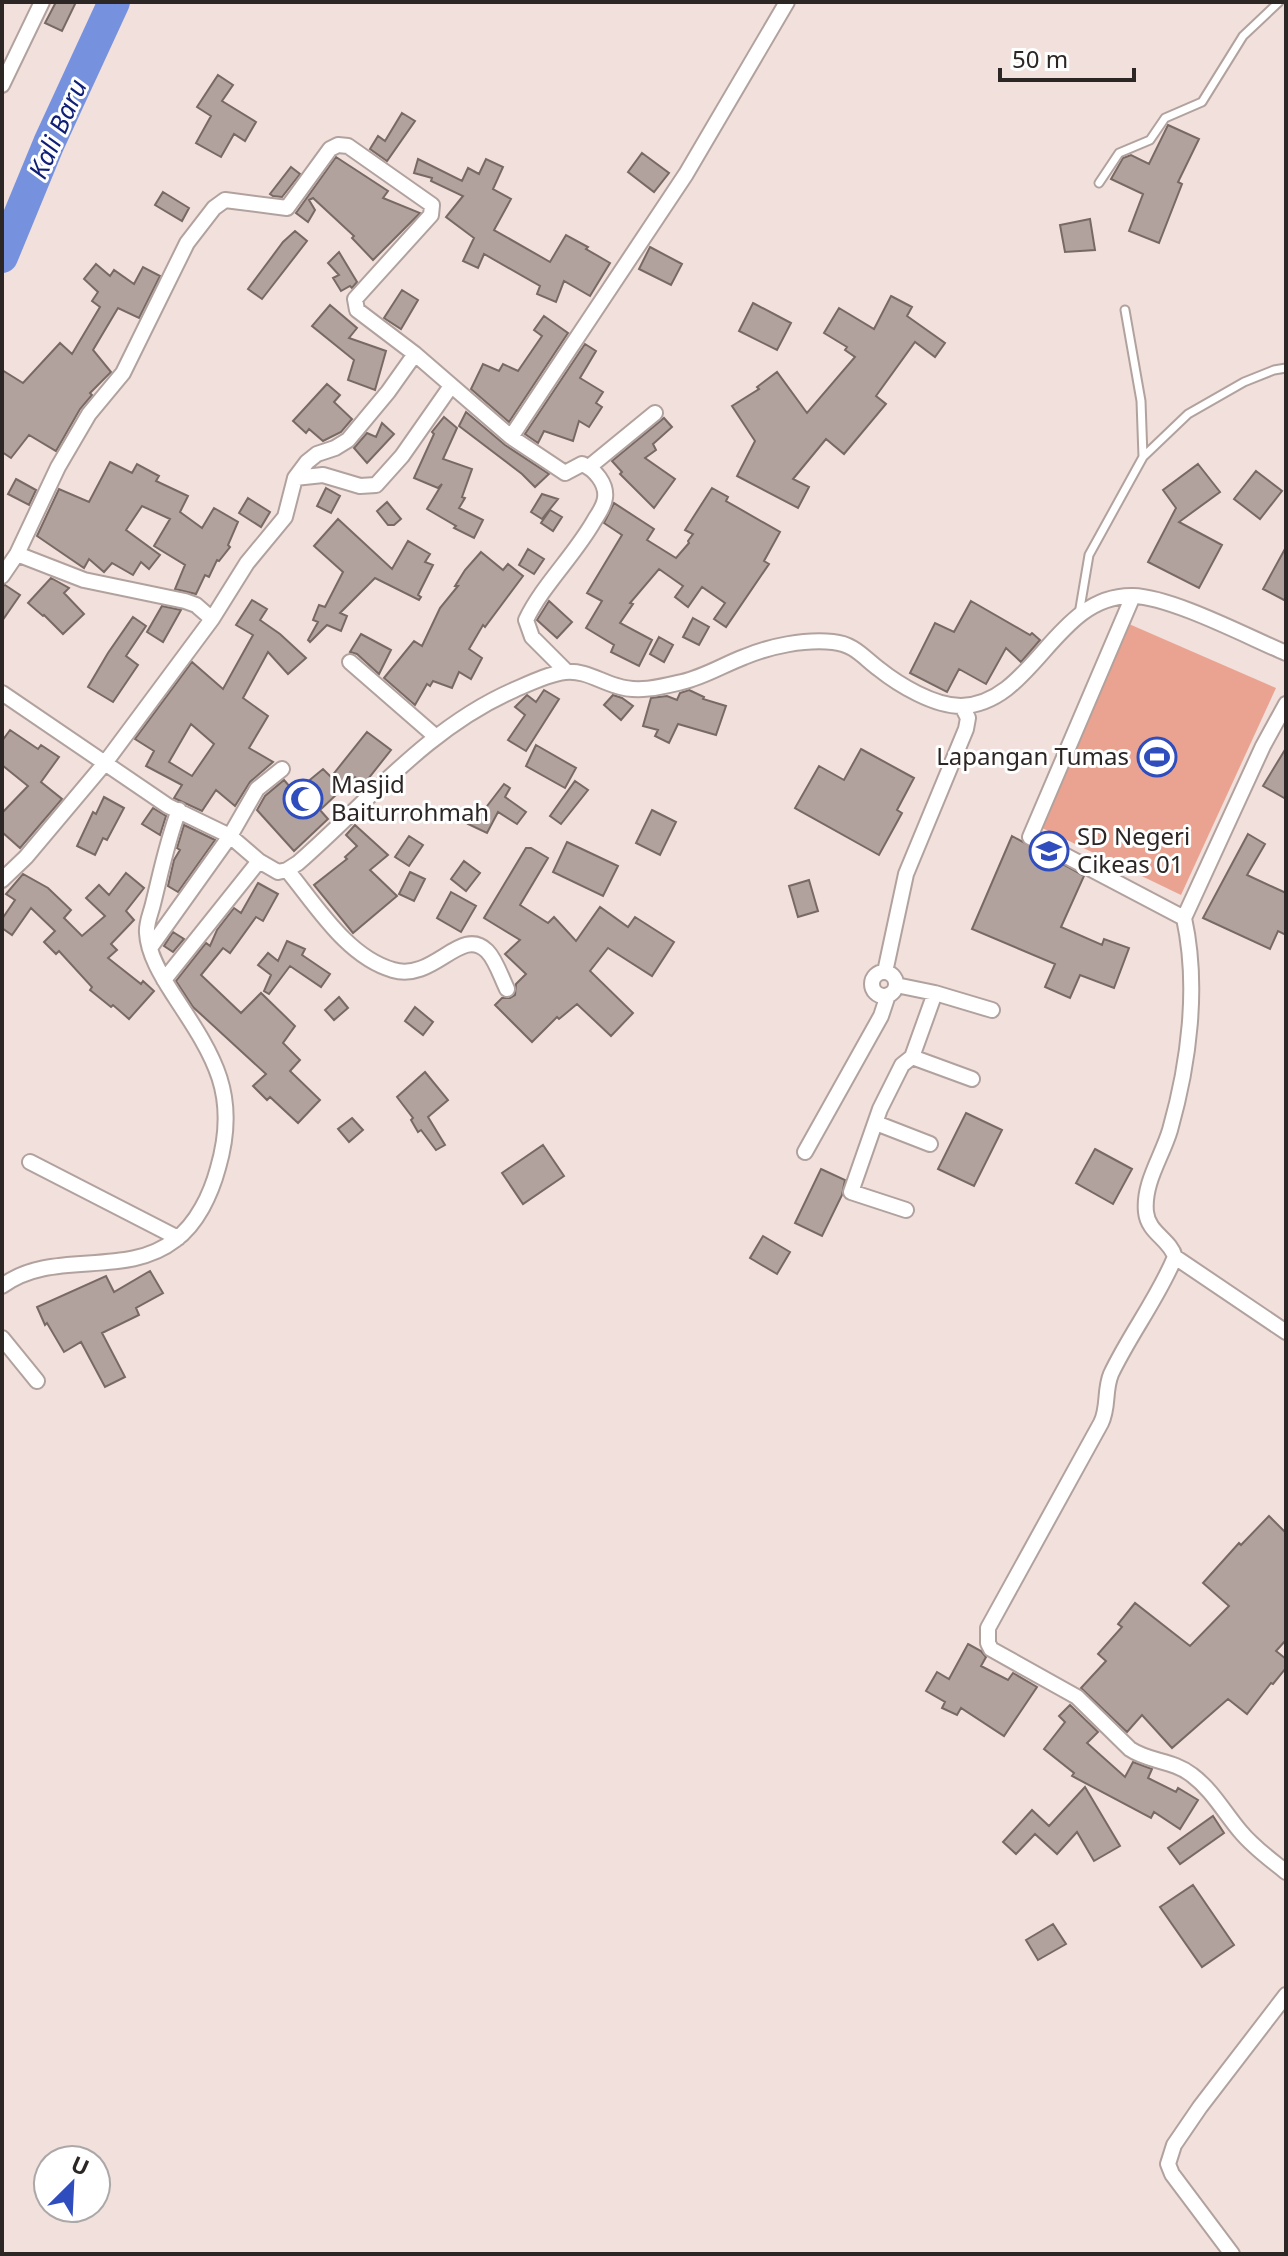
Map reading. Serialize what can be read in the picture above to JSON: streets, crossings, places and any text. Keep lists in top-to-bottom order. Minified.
{"water":["Kali Baru"],"places":{"sports":["Lapangan Tumas"],"mosque":["Masjid Baiturrohmah"],"school or university":["SD Negeri Cikeas 01"]},"scale_bar":"50 m","north":"top right"}
